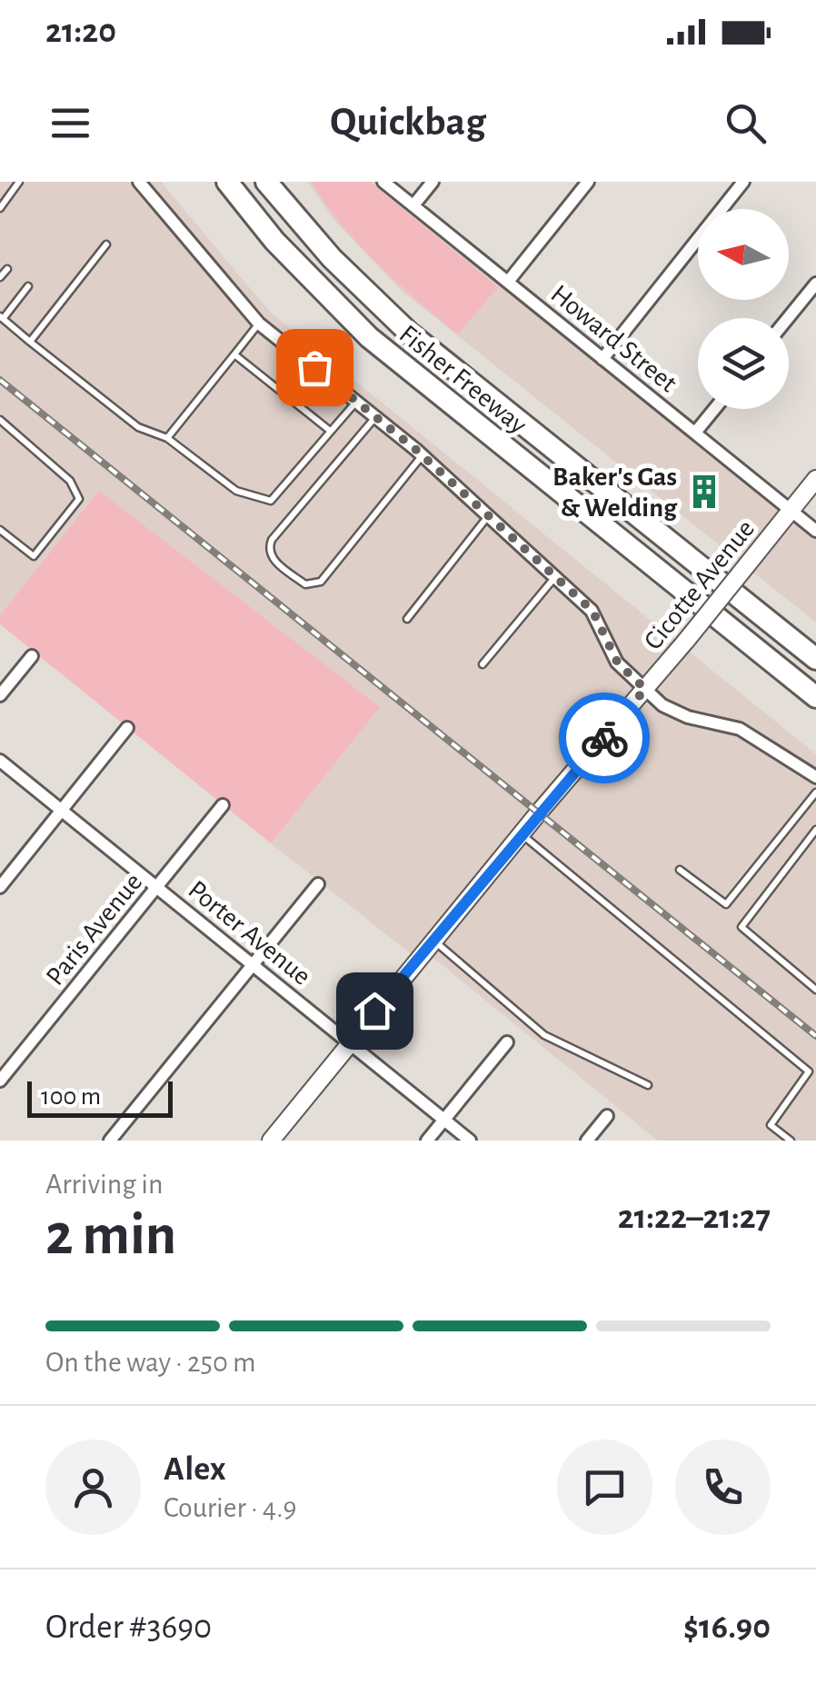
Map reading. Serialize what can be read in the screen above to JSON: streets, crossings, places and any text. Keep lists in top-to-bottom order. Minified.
{"streets":{"highway":["Fisher Freeway"],"street":["Howard Street","Cicotte Avenue","Paris Avenue","Porter Avenue"]},"crossings":[["Howard Street","Cicotte Avenue"],["Cicotte Avenue","Porter Avenue"],["Paris Avenue","Porter Avenue"]],"places":{"building":["Baker's Gas & Welding"]},"scale_bar":"100 m","north":"left","page":{"status":"21:20","header":"Quickbag","scale":"100 m","heading":["2 min","Arriving in","21:22–21:27"],"panel":["Alex","Courier · 4.9","Order #3690","$16.90"],"bar":"On the way · 250 m"}}
